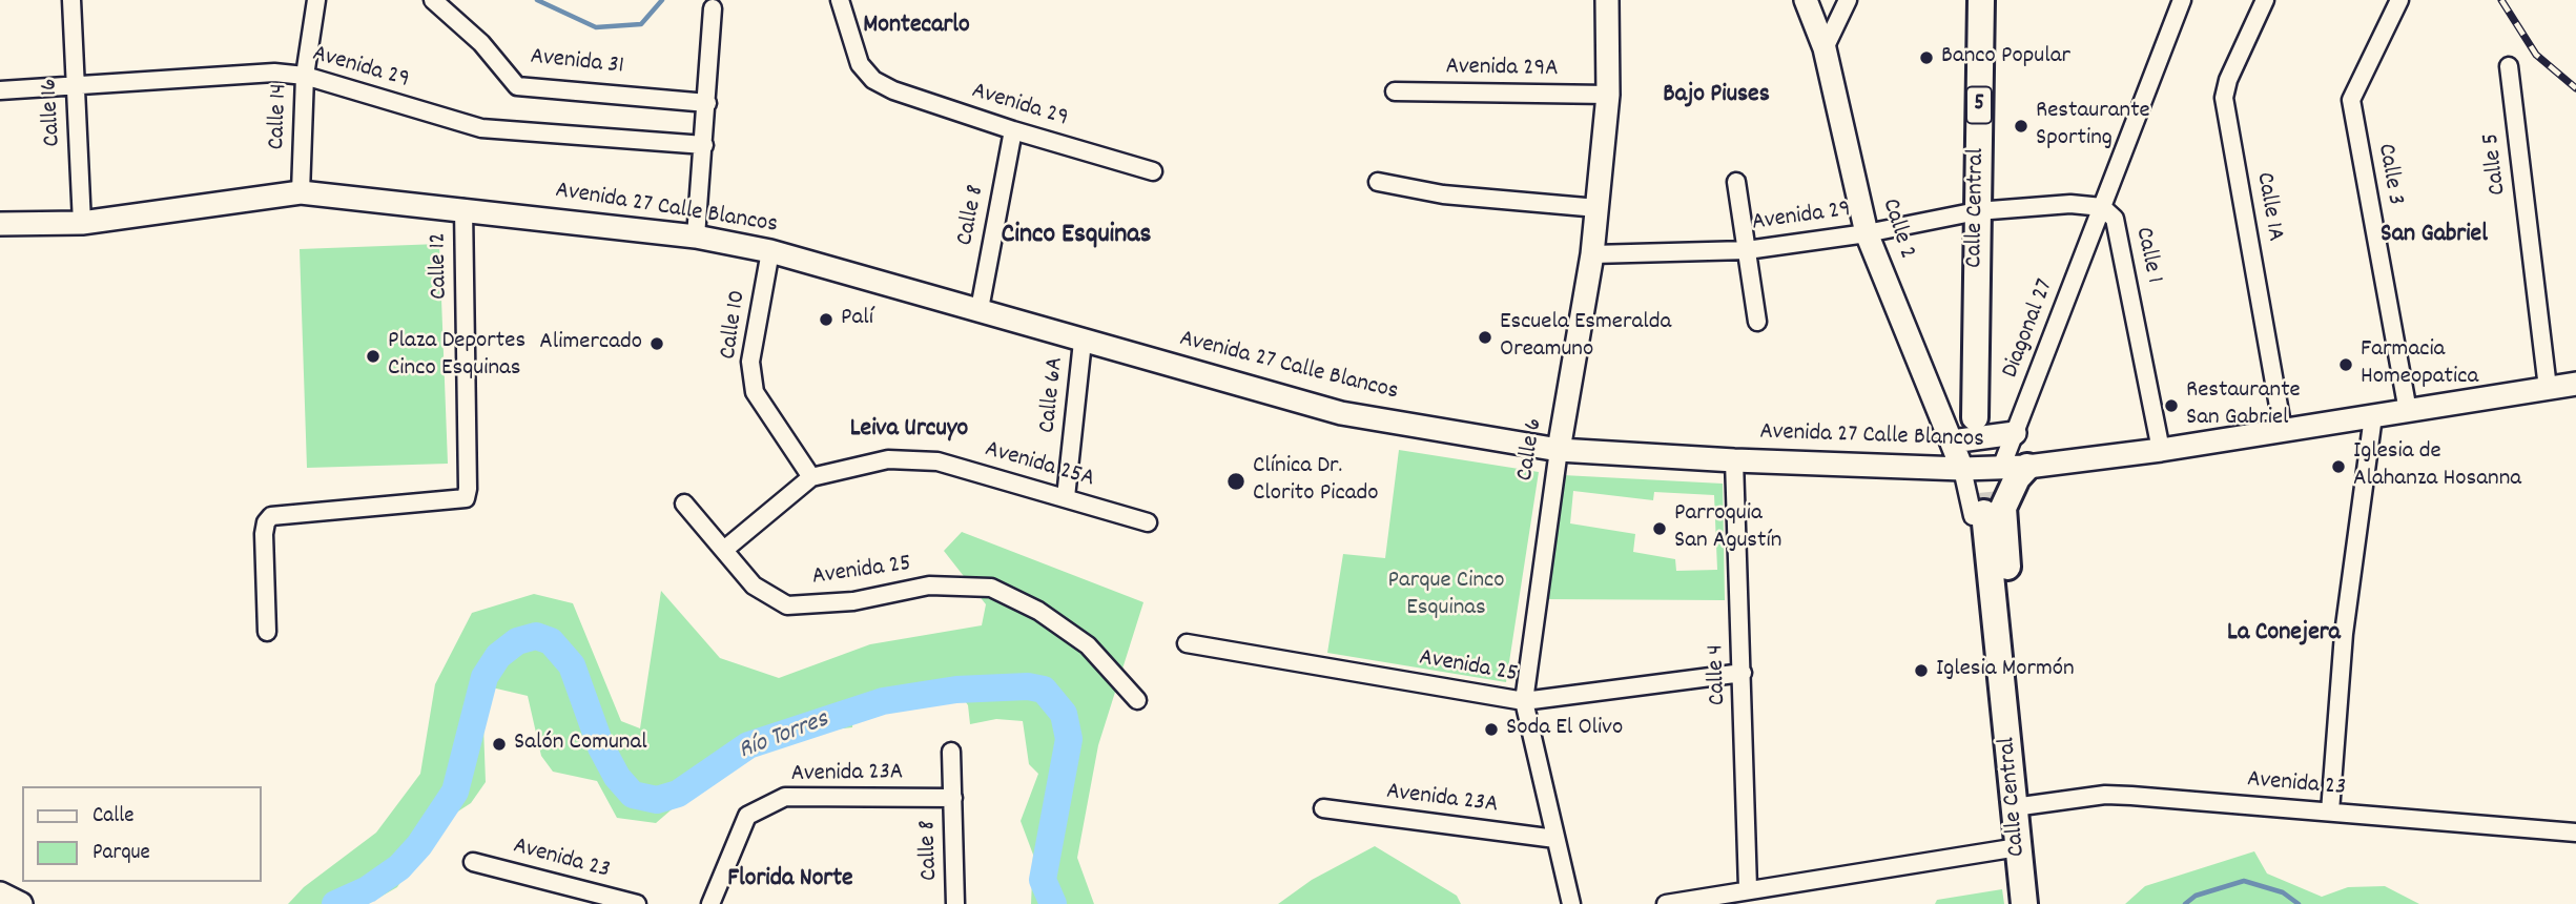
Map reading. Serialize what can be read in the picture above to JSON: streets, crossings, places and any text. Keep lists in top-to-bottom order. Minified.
{"streets":{"main road":["5","Calle Central","Avenida 27 Calle Blancos","Calle 2","Calle 6"],"street":["Avenida 31","Avenida 29","Avenida 29A","Calle 16","Calle 14","Calle 5","Calle 3","Calle 1A","Calle 8","Calle 1","Calle 12","Calle 10","Diagonal 27","Calle 6A","Avenida 25A","Avenida 25","Calle 4","Avenida 23A","Avenida 23"]},"crossings":[["Avenida 29","Calle 16"],["Avenida 29","Calle 14"],["Avenida 29","Calle Central"],["Avenida 29","Calle 8"],["Avenida 29","Calle 2"],["Avenida 29","Calle 1"],["Avenida 29","Diagonal 27"],["Avenida 29","Calle 6"],["Avenida 29A","Calle 6"],["Calle 16","Avenida 27 Calle Blancos"],["Calle 14","Avenida 27 Calle Blancos"],["Calle 5","Avenida 27 Calle Blancos"],["Calle 3","Avenida 27 Calle Blancos"],["Calle 1A","Avenida 27 Calle Blancos"],["Calle Central","Avenida 23"],["Avenida 27 Calle Blancos","Calle 8"],["Avenida 27 Calle Blancos","Calle 2"],["Avenida 27 Calle Blancos","Calle 1"],["Avenida 27 Calle Blancos","Calle 12"],["Avenida 27 Calle Blancos","Calle 10"],["Avenida 27 Calle Blancos","Diagonal 27"],["Avenida 27 Calle Blancos","Calle 6A"],["Avenida 27 Calle Blancos","Calle 6"],["Avenida 27 Calle Blancos","Calle 4"],["Calle 8","Avenida 23A"],["Calle 1","Diagonal 27"],["Calle 10","Avenida 25A"],["Calle 6A","Avenida 25A"],["Calle 6","Avenida 25"],["Calle 6","Avenida 23A"],["Avenida 25A","Avenida 25"],["Avenida 25","Calle 4"]],"districts":["Montecarlo","Bajo Piuses","Cinco Esquinas","San Gabriel","Leiva Urcuyo","La Conejera","Florida Norte"],"water":["Río Torres"],"parks":["Parque Cinco Esquinas"],"places":["Banco Popular","Restaurante Sporting","Palí","Escuela Esmeralda Oreamuno","Alimercado","Plaza Deportes Cinco Esquinas","Farmacia Homeopatica","Restaurante San Gabriel","Iglesia de Alahanza Hosanna","Clínica Dr. Clorito Picado","Parroquia San Agustín","Iglesia Mormón","Soda El Olivo","Salón Comunal"],"legend":["Calle","Parque"]}
